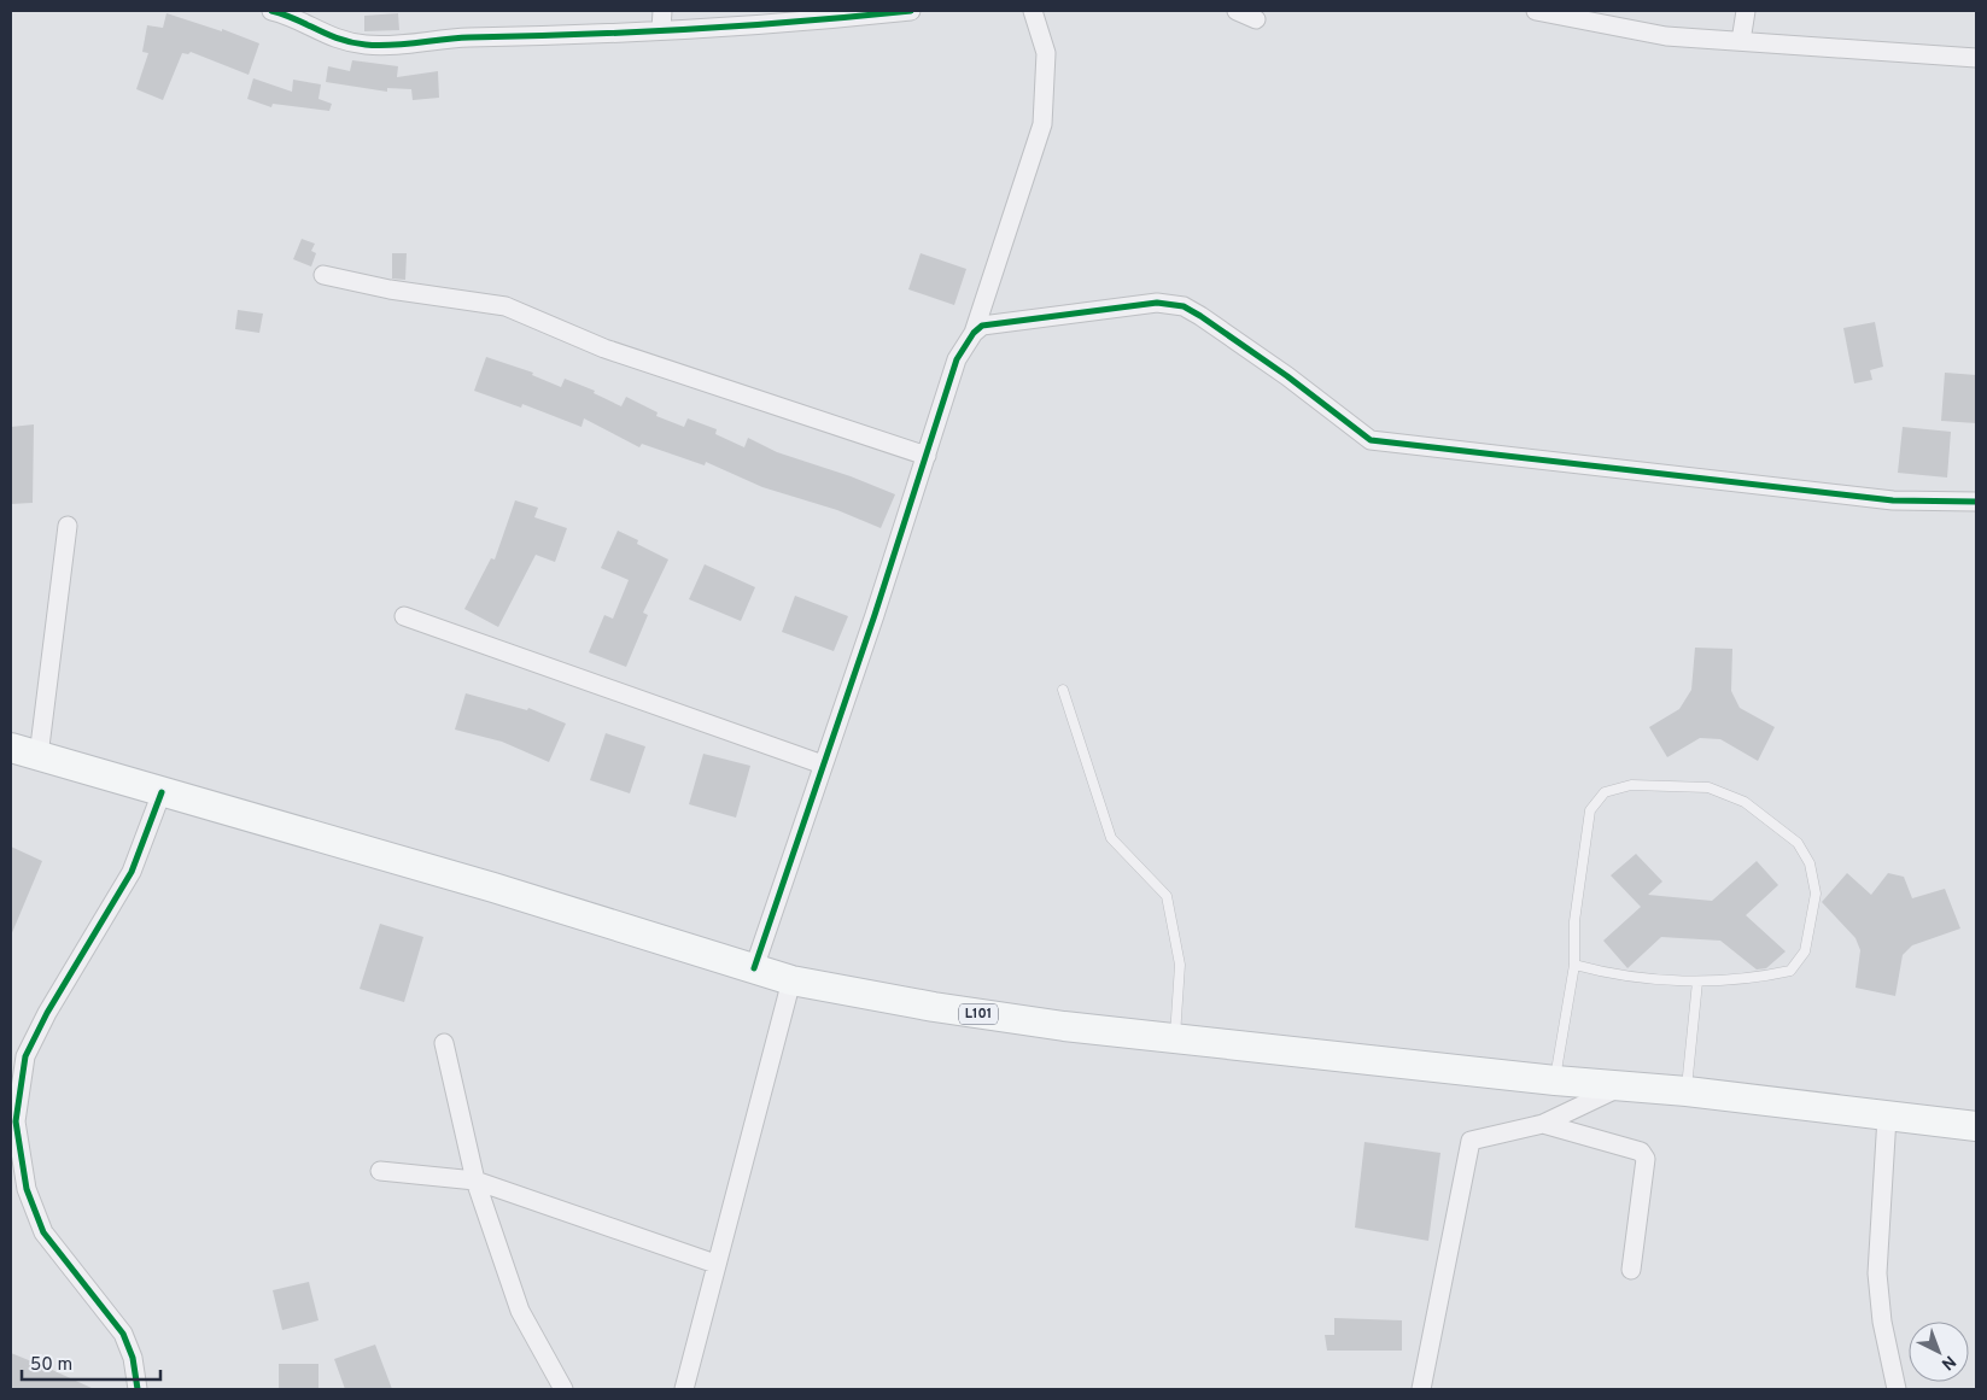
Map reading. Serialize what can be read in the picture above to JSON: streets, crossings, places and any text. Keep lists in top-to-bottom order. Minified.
{"streets":{"main road":["L101"]},"scale_bar":"50 m","north":"bottom right"}
